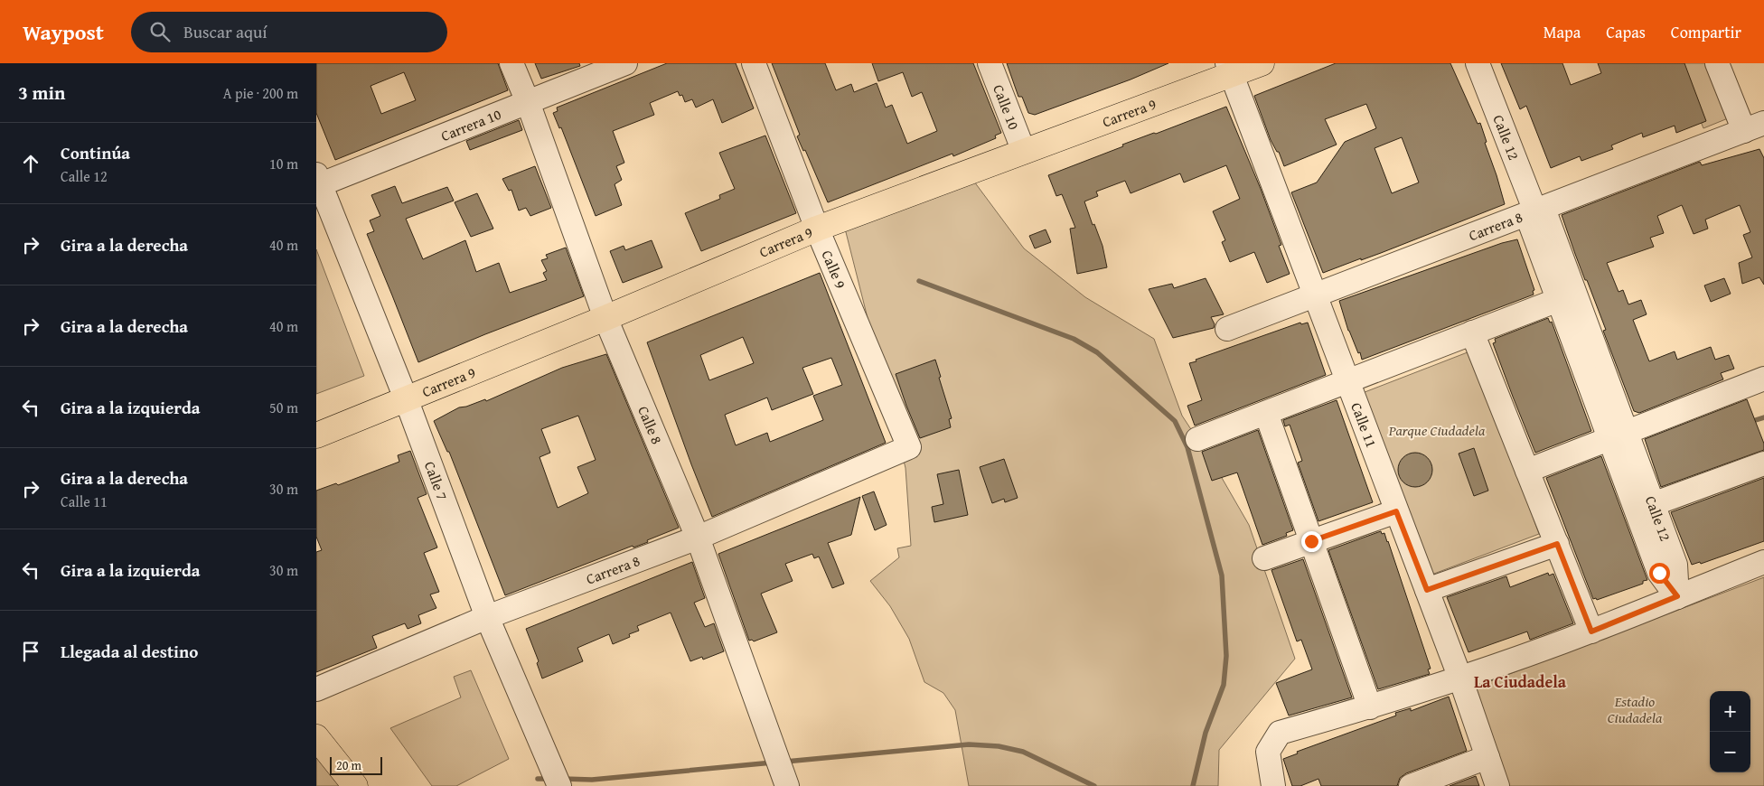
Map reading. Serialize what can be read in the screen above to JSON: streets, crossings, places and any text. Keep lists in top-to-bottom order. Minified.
{"streets":{"main road":["Carrera 9"],"street":["Calle 10","Carrera 10","Calle 12","Carrera 8","Calle 9","Calle 11","Calle 8","Calle 7"]},"crossings":[["Calle 10","Carrera 9"],["Carrera 9","Calle 9"],["Carrera 9","Calle 11"],["Carrera 9","Calle 8"],["Carrera 9","Calle 7"],["Carrera 10","Calle 8"],["Carrera 10","Calle 7"],["Calle 12","Carrera 8"],["Carrera 8","Calle 9"],["Carrera 8","Calle 11"],["Carrera 8","Calle 8"],["Carrera 8","Calle 7"]],"districts":["La Ciudadela"],"parks":["Parque Ciudadela","Estadio Ciudadela"],"scale_bar":"20 m","page":{"header":"Waypost","search":"Buscar aquí","nav":["Mapa","Capas","Compartir"],"heading":["3 min","A pie · 200 m"],"list":[["Continúa","Calle 12","10 m"],["Gira a la derecha","40 m"],["Gira a la derecha","40 m"],["Gira a la izquierda","50 m"],["Gira a la derecha","Calle 11","30 m"],["Gira a la izquierda","30 m"],"Llegada al destino"],"map_buttons":["+","−"],"scale":"20 m"}}
